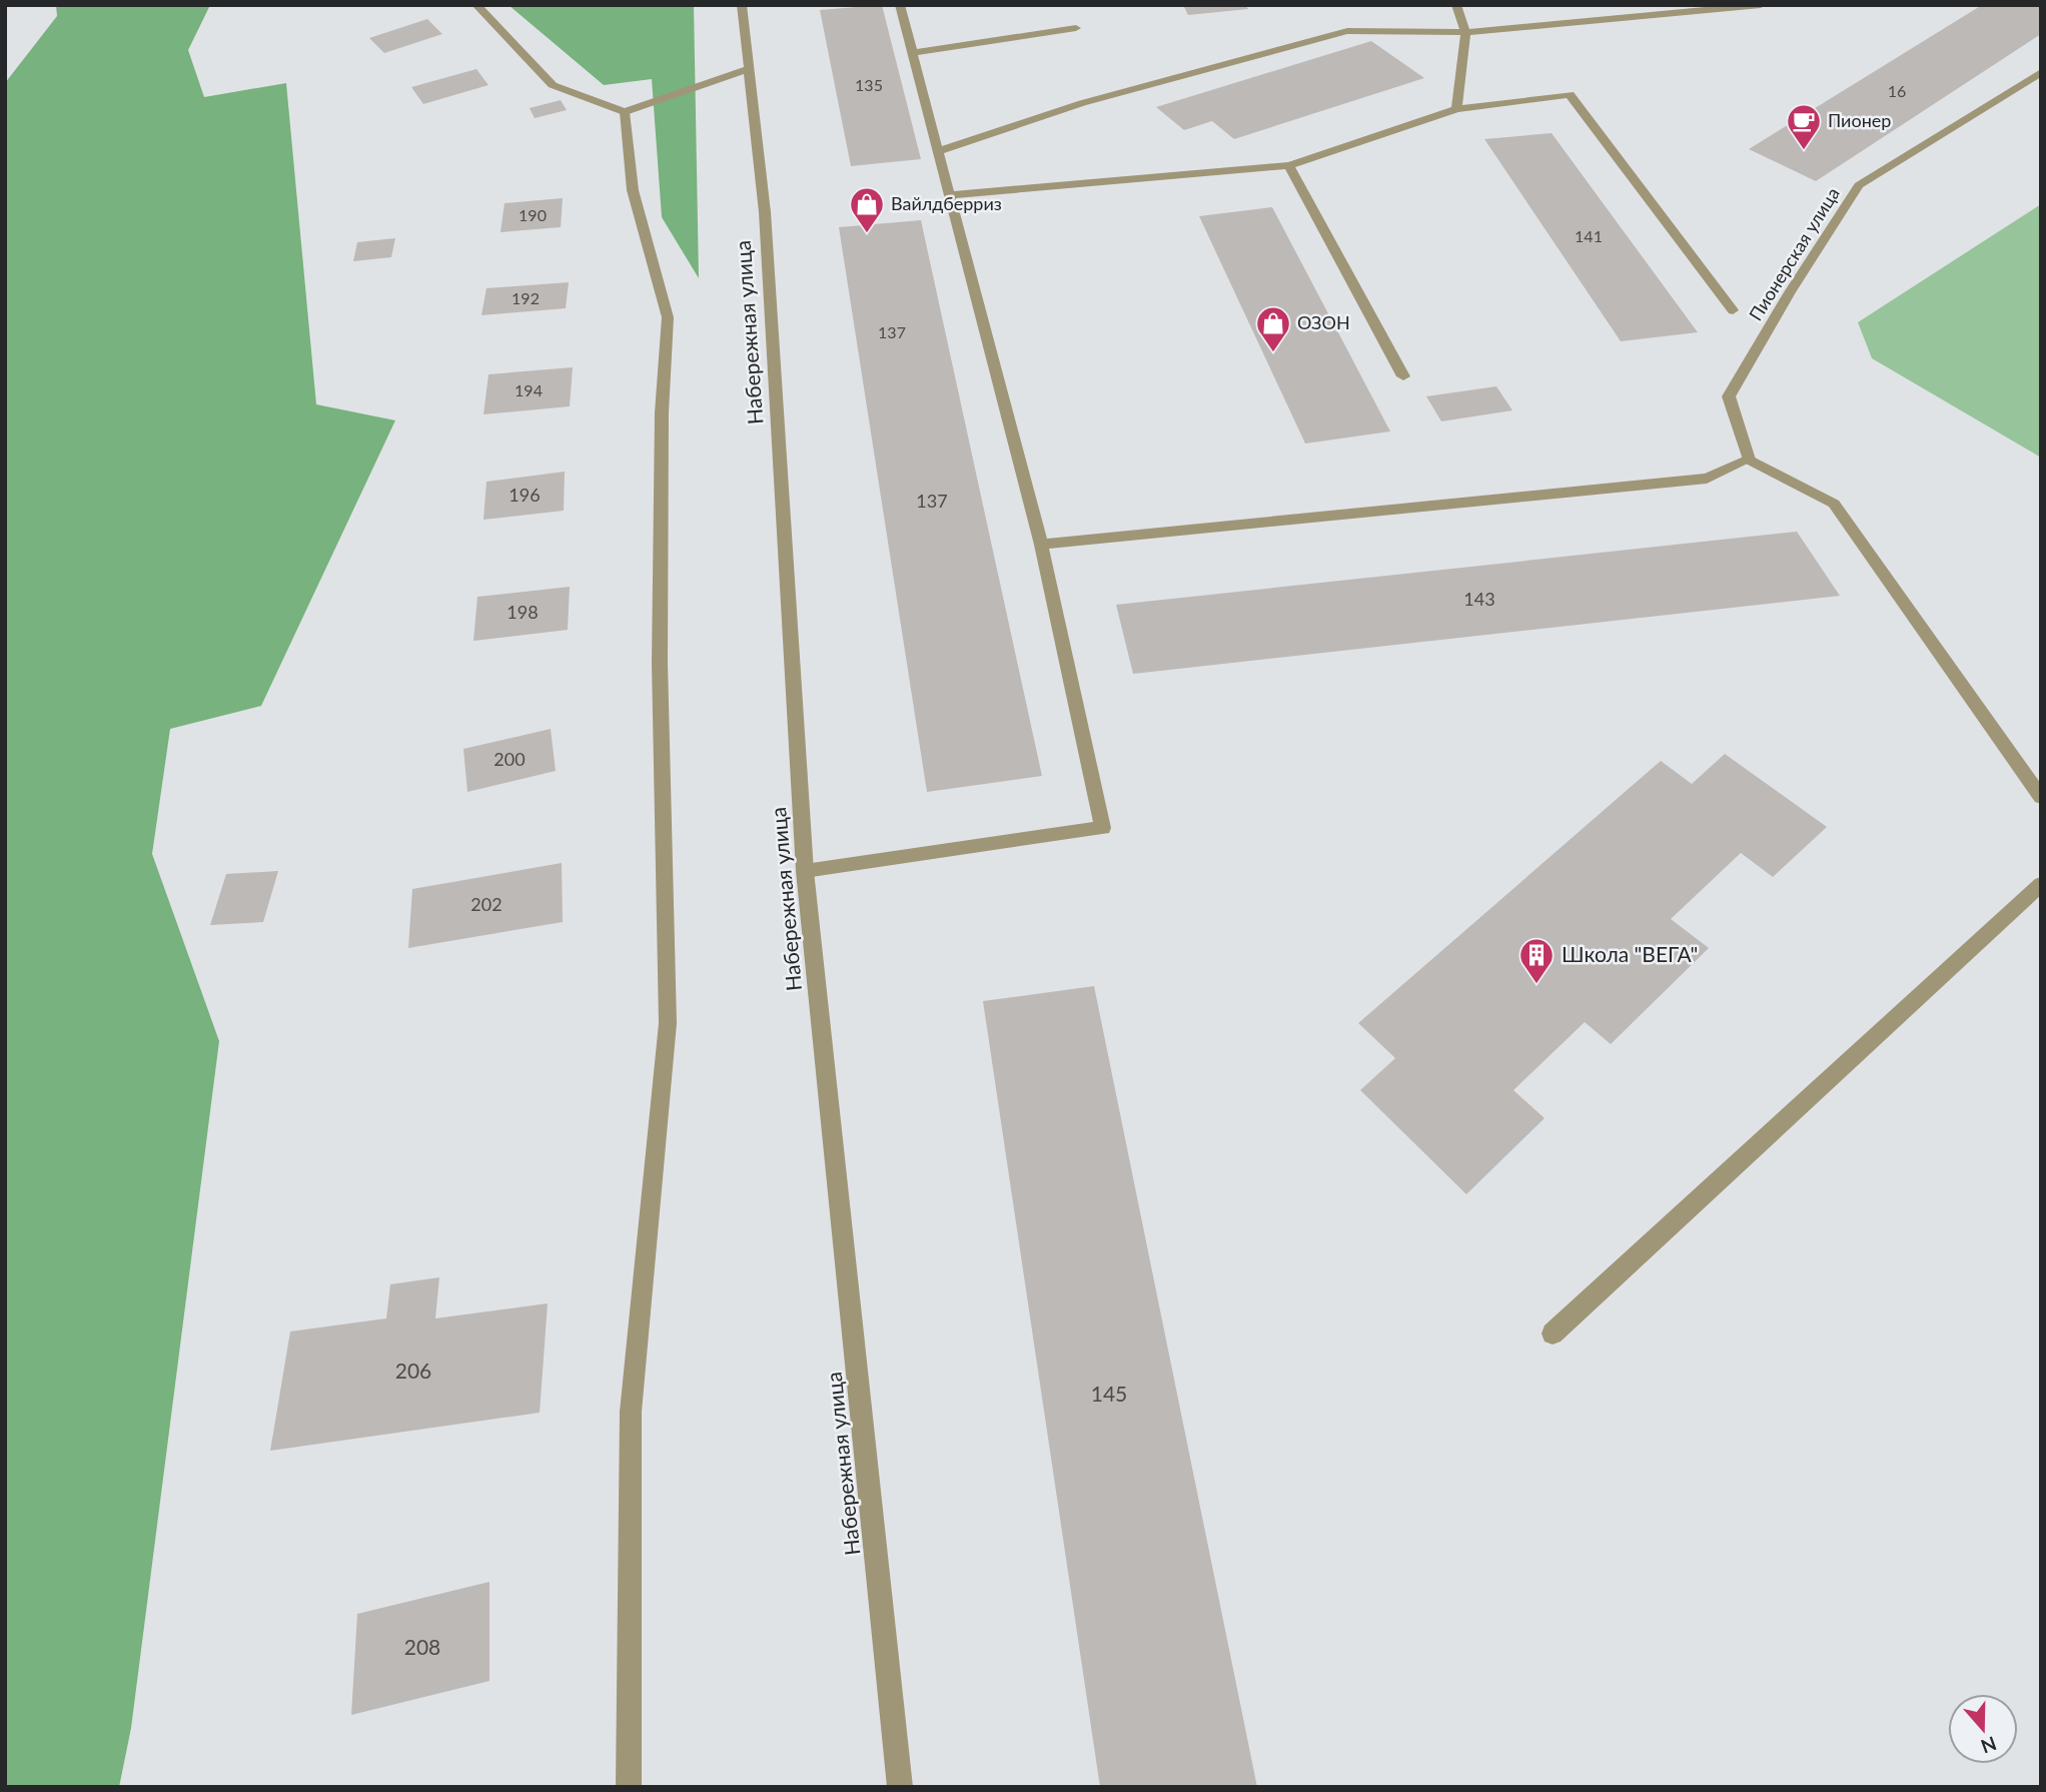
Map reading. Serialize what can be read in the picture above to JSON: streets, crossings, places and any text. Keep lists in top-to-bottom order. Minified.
{"streets":{"street":["Пионерская улица","Набережная улица"]},"places":{"cafe":["Пионер"],"shop":["Вайлдберриз","ОЗОН"],"building":["Школа \"ВЕГА\""]},"house_numbers":["135","16","190","141","192","137","194","196","137","143","198","200","202","206","145","208"],"north":"bottom"}
